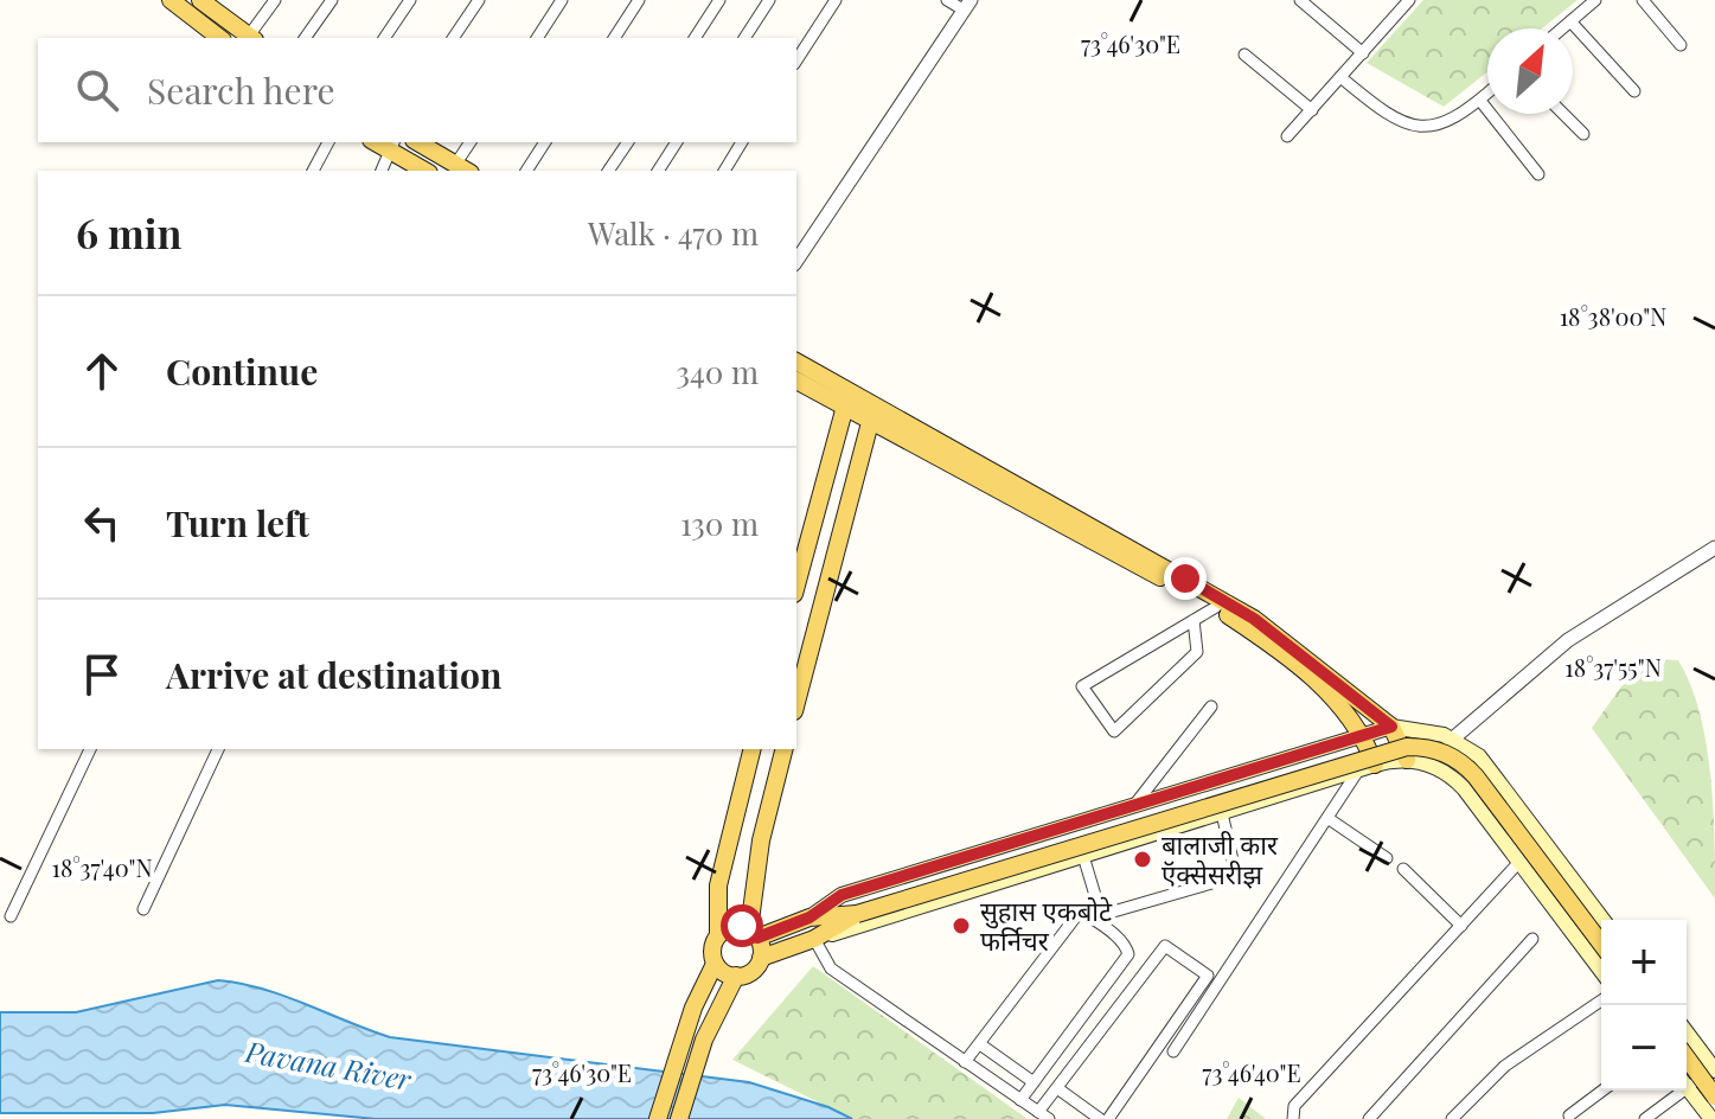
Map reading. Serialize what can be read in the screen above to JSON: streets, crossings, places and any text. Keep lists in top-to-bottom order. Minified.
{"water":["Pavana River"],"places":["बालाजी कार ऍक्सेसरीझ","सुहास एकबोटे फर्निचर"],"north":"top right","page":{"search":"Search here","heading":["6 min","Walk · 470 m"],"list":[["Continue","340 m"],["Turn left","130 m"],"Arrive at destination"],"map_buttons":["+","−"]},"coordinates":["73°46'30\"E","18°38'00\"N","18°37'55\"N","18°37'40\"N","73°46'40\"E"]}
